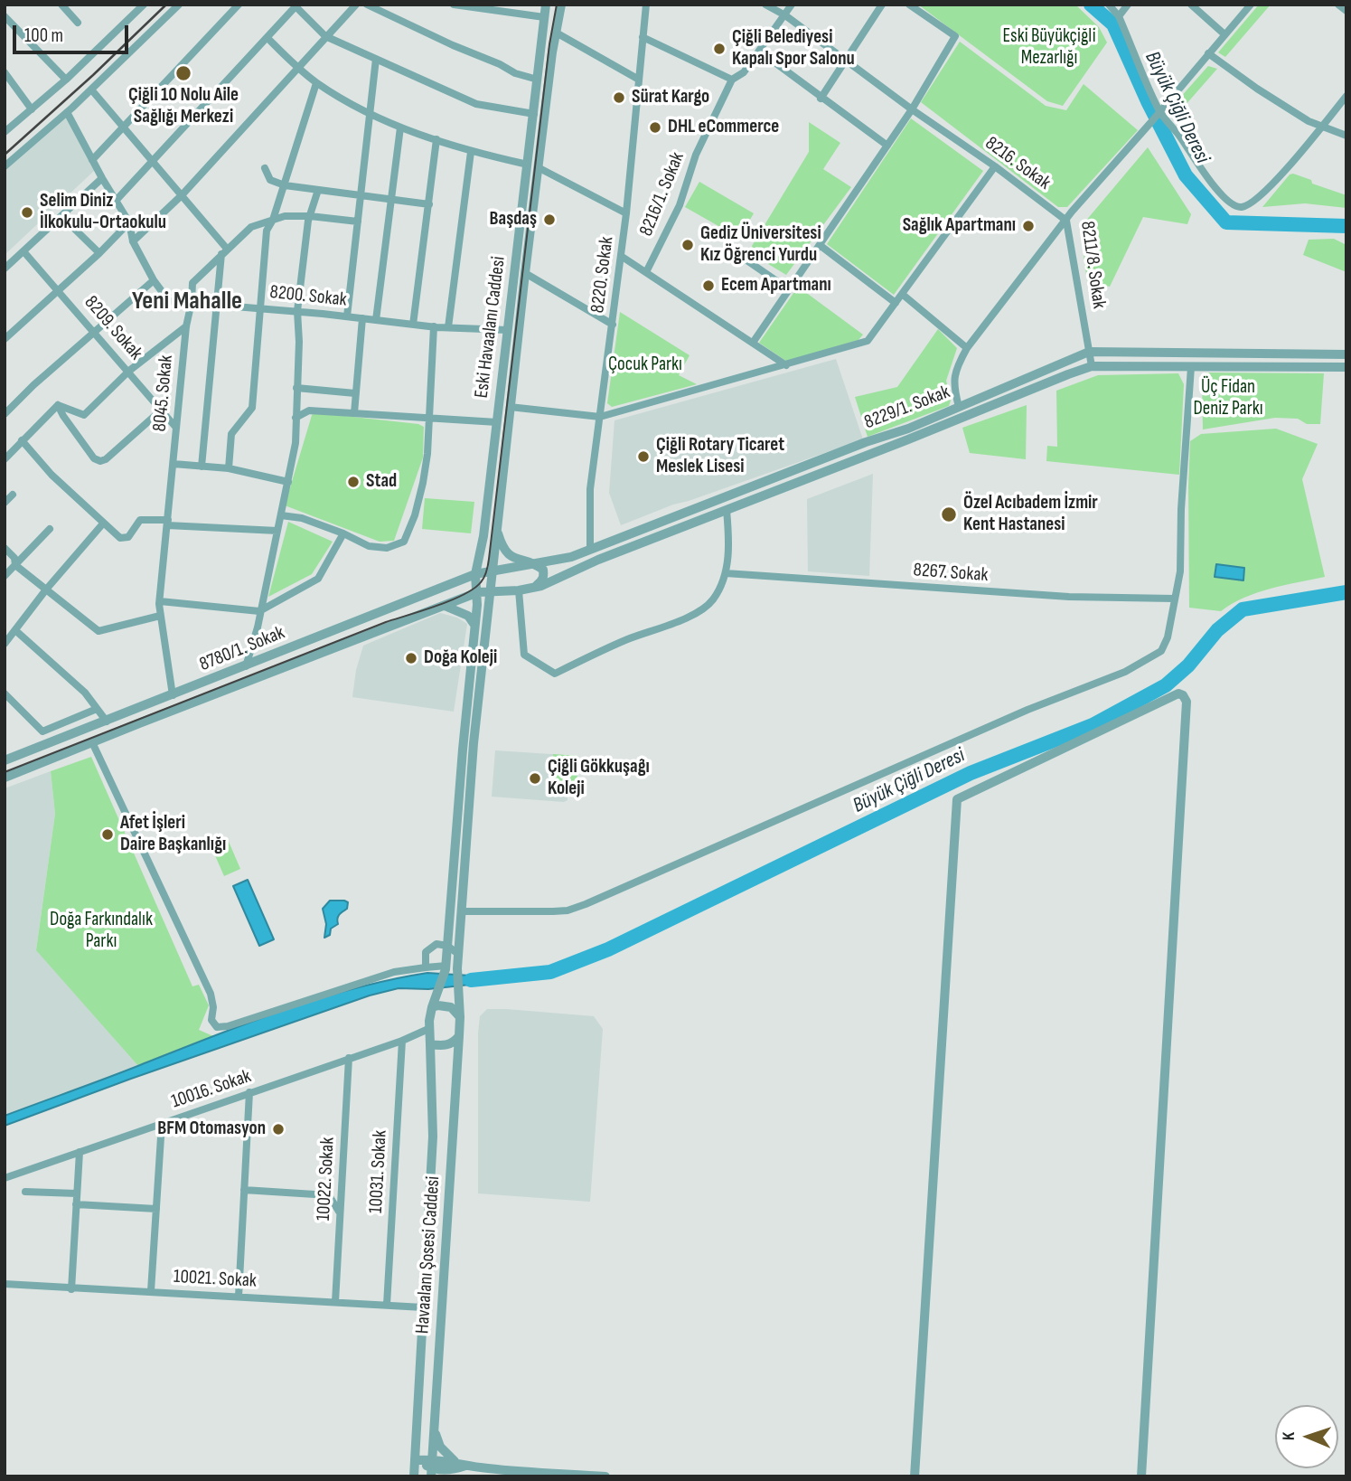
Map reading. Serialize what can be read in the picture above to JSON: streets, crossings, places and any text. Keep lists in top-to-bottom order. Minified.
{"streets":{"street":["8216. Sokak","8216/1. Sokak","8211/8. Sokak","8220. Sokak","8200. Sokak","Eski Havaalanı Caddesi","8209. Sokak","8045. Sokak","8229/1. Sokak","8267. Sokak","8780/1. Sokak","10016. Sokak","10031. Sokak","10022. Sokak","Havaalanı Şosesi Caddesi","10021. Sokak"]},"crossings":[["8216. Sokak","8216/1. Sokak"],["8216. Sokak","8211/8. Sokak"],["8211/8. Sokak","8229/1. Sokak"],["8220. Sokak","8229/1. Sokak"],["8200. Sokak","Eski Havaalanı Caddesi"],["8200. Sokak","8045. Sokak"],["Eski Havaalanı Caddesi","8229/1. Sokak"],["Eski Havaalanı Caddesi","8780/1. Sokak"],["Eski Havaalanı Caddesi","10016. Sokak"],["Eski Havaalanı Caddesi","Havaalanı Şosesi Caddesi"],["8209. Sokak","8045. Sokak"],["8045. Sokak","8780/1. Sokak"],["8229/1. Sokak","8780/1. Sokak"],["10016. Sokak","10031. Sokak"],["10016. Sokak","10022. Sokak"],["10016. Sokak","Havaalanı Şosesi Caddesi"],["10031. Sokak","10021. Sokak"],["10022. Sokak","10021. Sokak"],["Havaalanı Şosesi Caddesi","10021. Sokak"]],"districts":["Yeni Mahalle"],"water":["Büyük Çiğli Deresi"],"parks":["Eski Büyükçiğli Mezarlığı","Çocuk Parkı","Üç Fidan Deniz Parkı","Doğa Farkındalık Parkı"],"places":["Çiğli Belediyesi Kapalı Spor Salonu","Çiğli 10 Nolu Aile Sağlığı Merkezi","Sürat Kargo","DHL eCommerce","Selim Diniz İlkokulu-Ortaokulu","Başdaş","Sağlık Apartmanı","Gediz Üniversitesi Kız Öğrenci Yurdu","Ecem Apartmanı","Çiğli Rotary Ticaret Meslek Lisesi","Stad","Özel Acıbadem İzmir Kent Hastanesi","Doğa Koleji","Çiĝli Gökkuşaĝı Koleji","Afet İşleri Daire Başkanlığı","BFM Otomasyon"],"scale_bar":"100 m","north":"left"}
